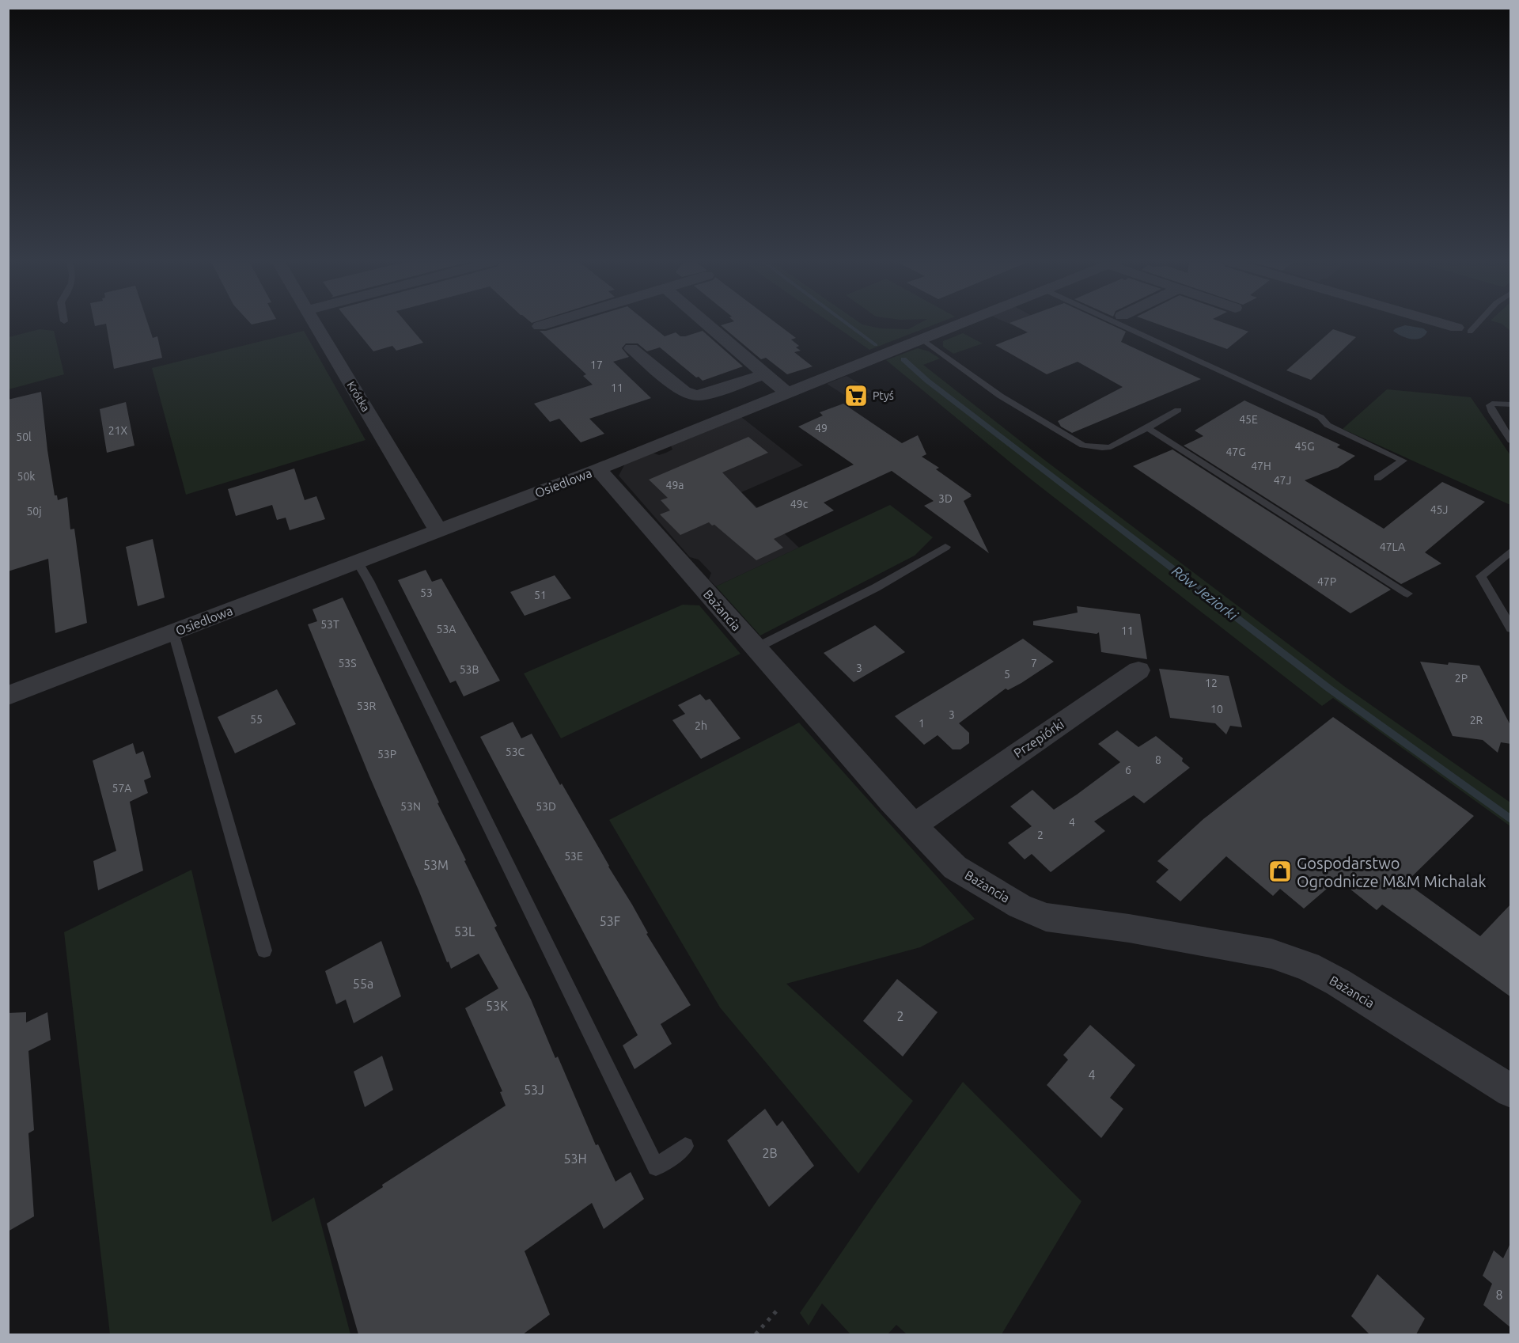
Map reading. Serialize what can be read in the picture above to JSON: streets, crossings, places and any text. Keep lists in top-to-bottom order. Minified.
{"streets":{"street":["Krótka","Osiedlowa","Bażancia","Przepiórki"]},"crossings":[["Krótka","Osiedlowa"],["Osiedlowa","Bażancia"],["Bażancia","Przepiórki"]],"water":["Rów Jeziorki"],"places":{"supermarket":["Ptyś"],"shop":["Gospodarstwo Ogrodnicze M&M Michalak"]},"house_numbers":["17","11","45E","49","21X","50l","45G","47G","47H","50k","47J","49a","3D","49c","45J","50j","47LA","47P","53","51","53T","53A","11","53S","7","3","53B","5","2P","12","53R","10","3","55","2R","1","2h","53C","53P","8","6","57A","53N","53D","4","2","53E","53M","53F","53L","55a","53K","2","4","53J","2B","53H","8"]}
